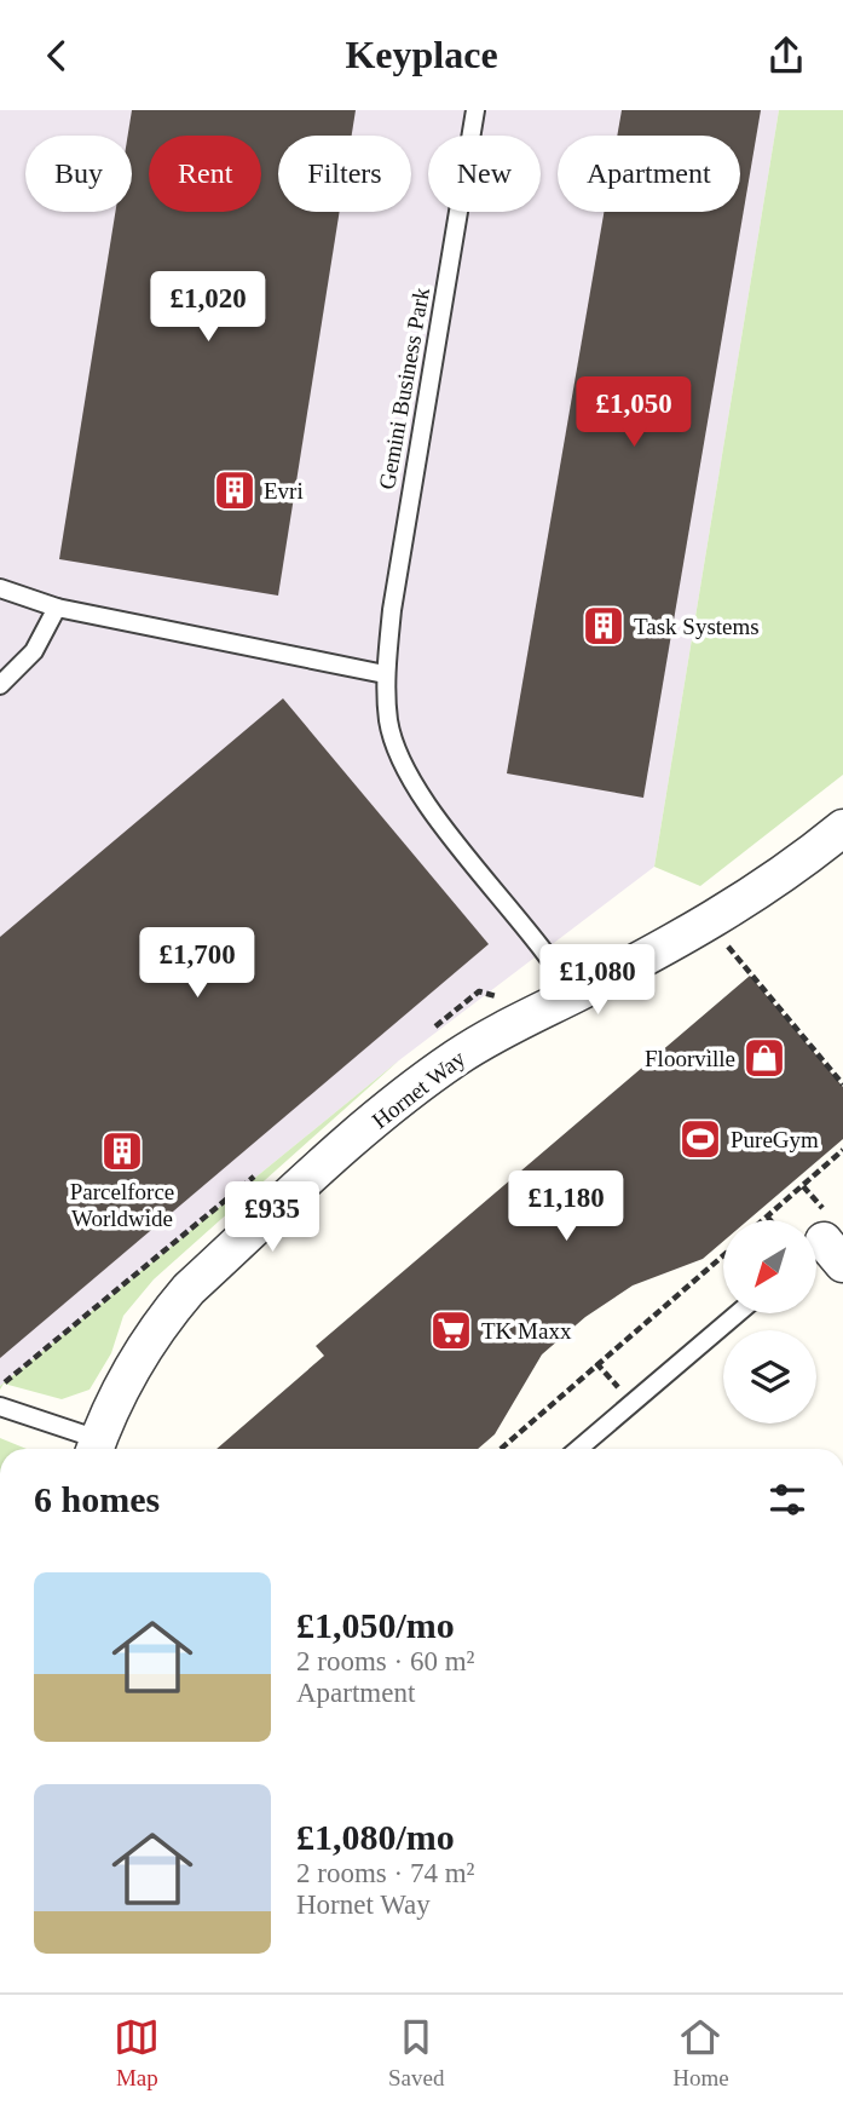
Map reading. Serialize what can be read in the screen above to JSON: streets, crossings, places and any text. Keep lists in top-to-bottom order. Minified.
{"streets":{"street":["Hornet Way"],"lane":["Gemini Business Park"]},"crossings":[["Gemini Business Park","Hornet Way"]],"places":{"building":["Evri","Task Systems","Parcelforce Worldwide"],"shop":["Floorville"],"sports":["PureGym"],"supermarket":["TK Maxx"]},"north":"bottom left","page":{"header":"Keyplace","chip":["Buy","Rent","Filters","New","Apartment"],"price":["£1,020","£1,050","£1,700","£1,080","£1,180","£935"],"heading":"6 homes","list":[{"name":"£1,050/mo","note":"2 rooms · 60 m² · Apartment"},{"name":"£1,080/mo","note":"2 rooms · 74 m² · Hornet Way"}],"tabs":["Map","Saved","Home"]}}
